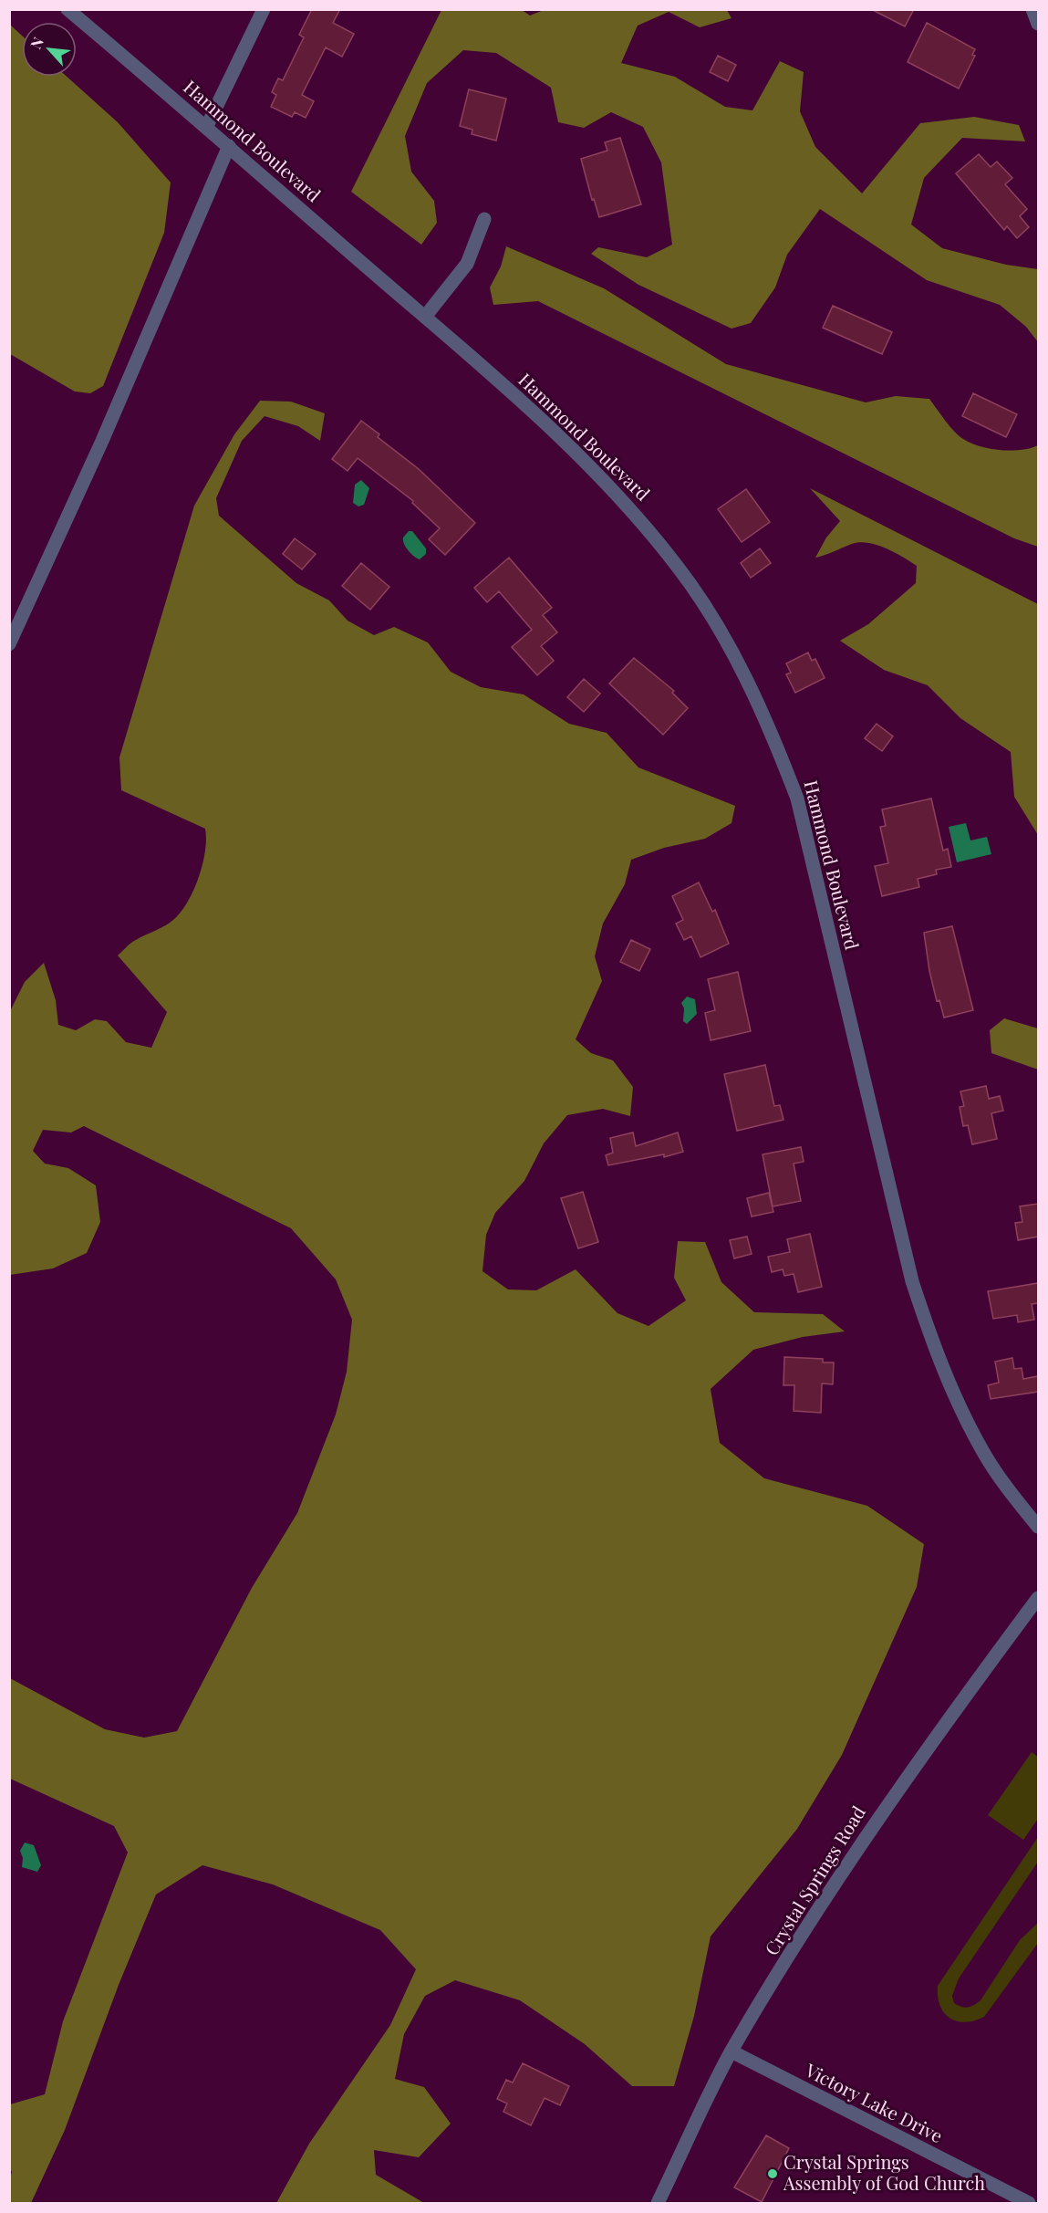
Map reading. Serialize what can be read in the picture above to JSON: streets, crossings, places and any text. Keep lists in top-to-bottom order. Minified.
{"streets":{"street":["Hammond Boulevard","Crystal Springs Road","Victory Lake Drive"]},"crossings":[["Crystal Springs Road","Victory Lake Drive"]],"places":["Crystal Springs Assembly of God Church"],"north":"top left"}
